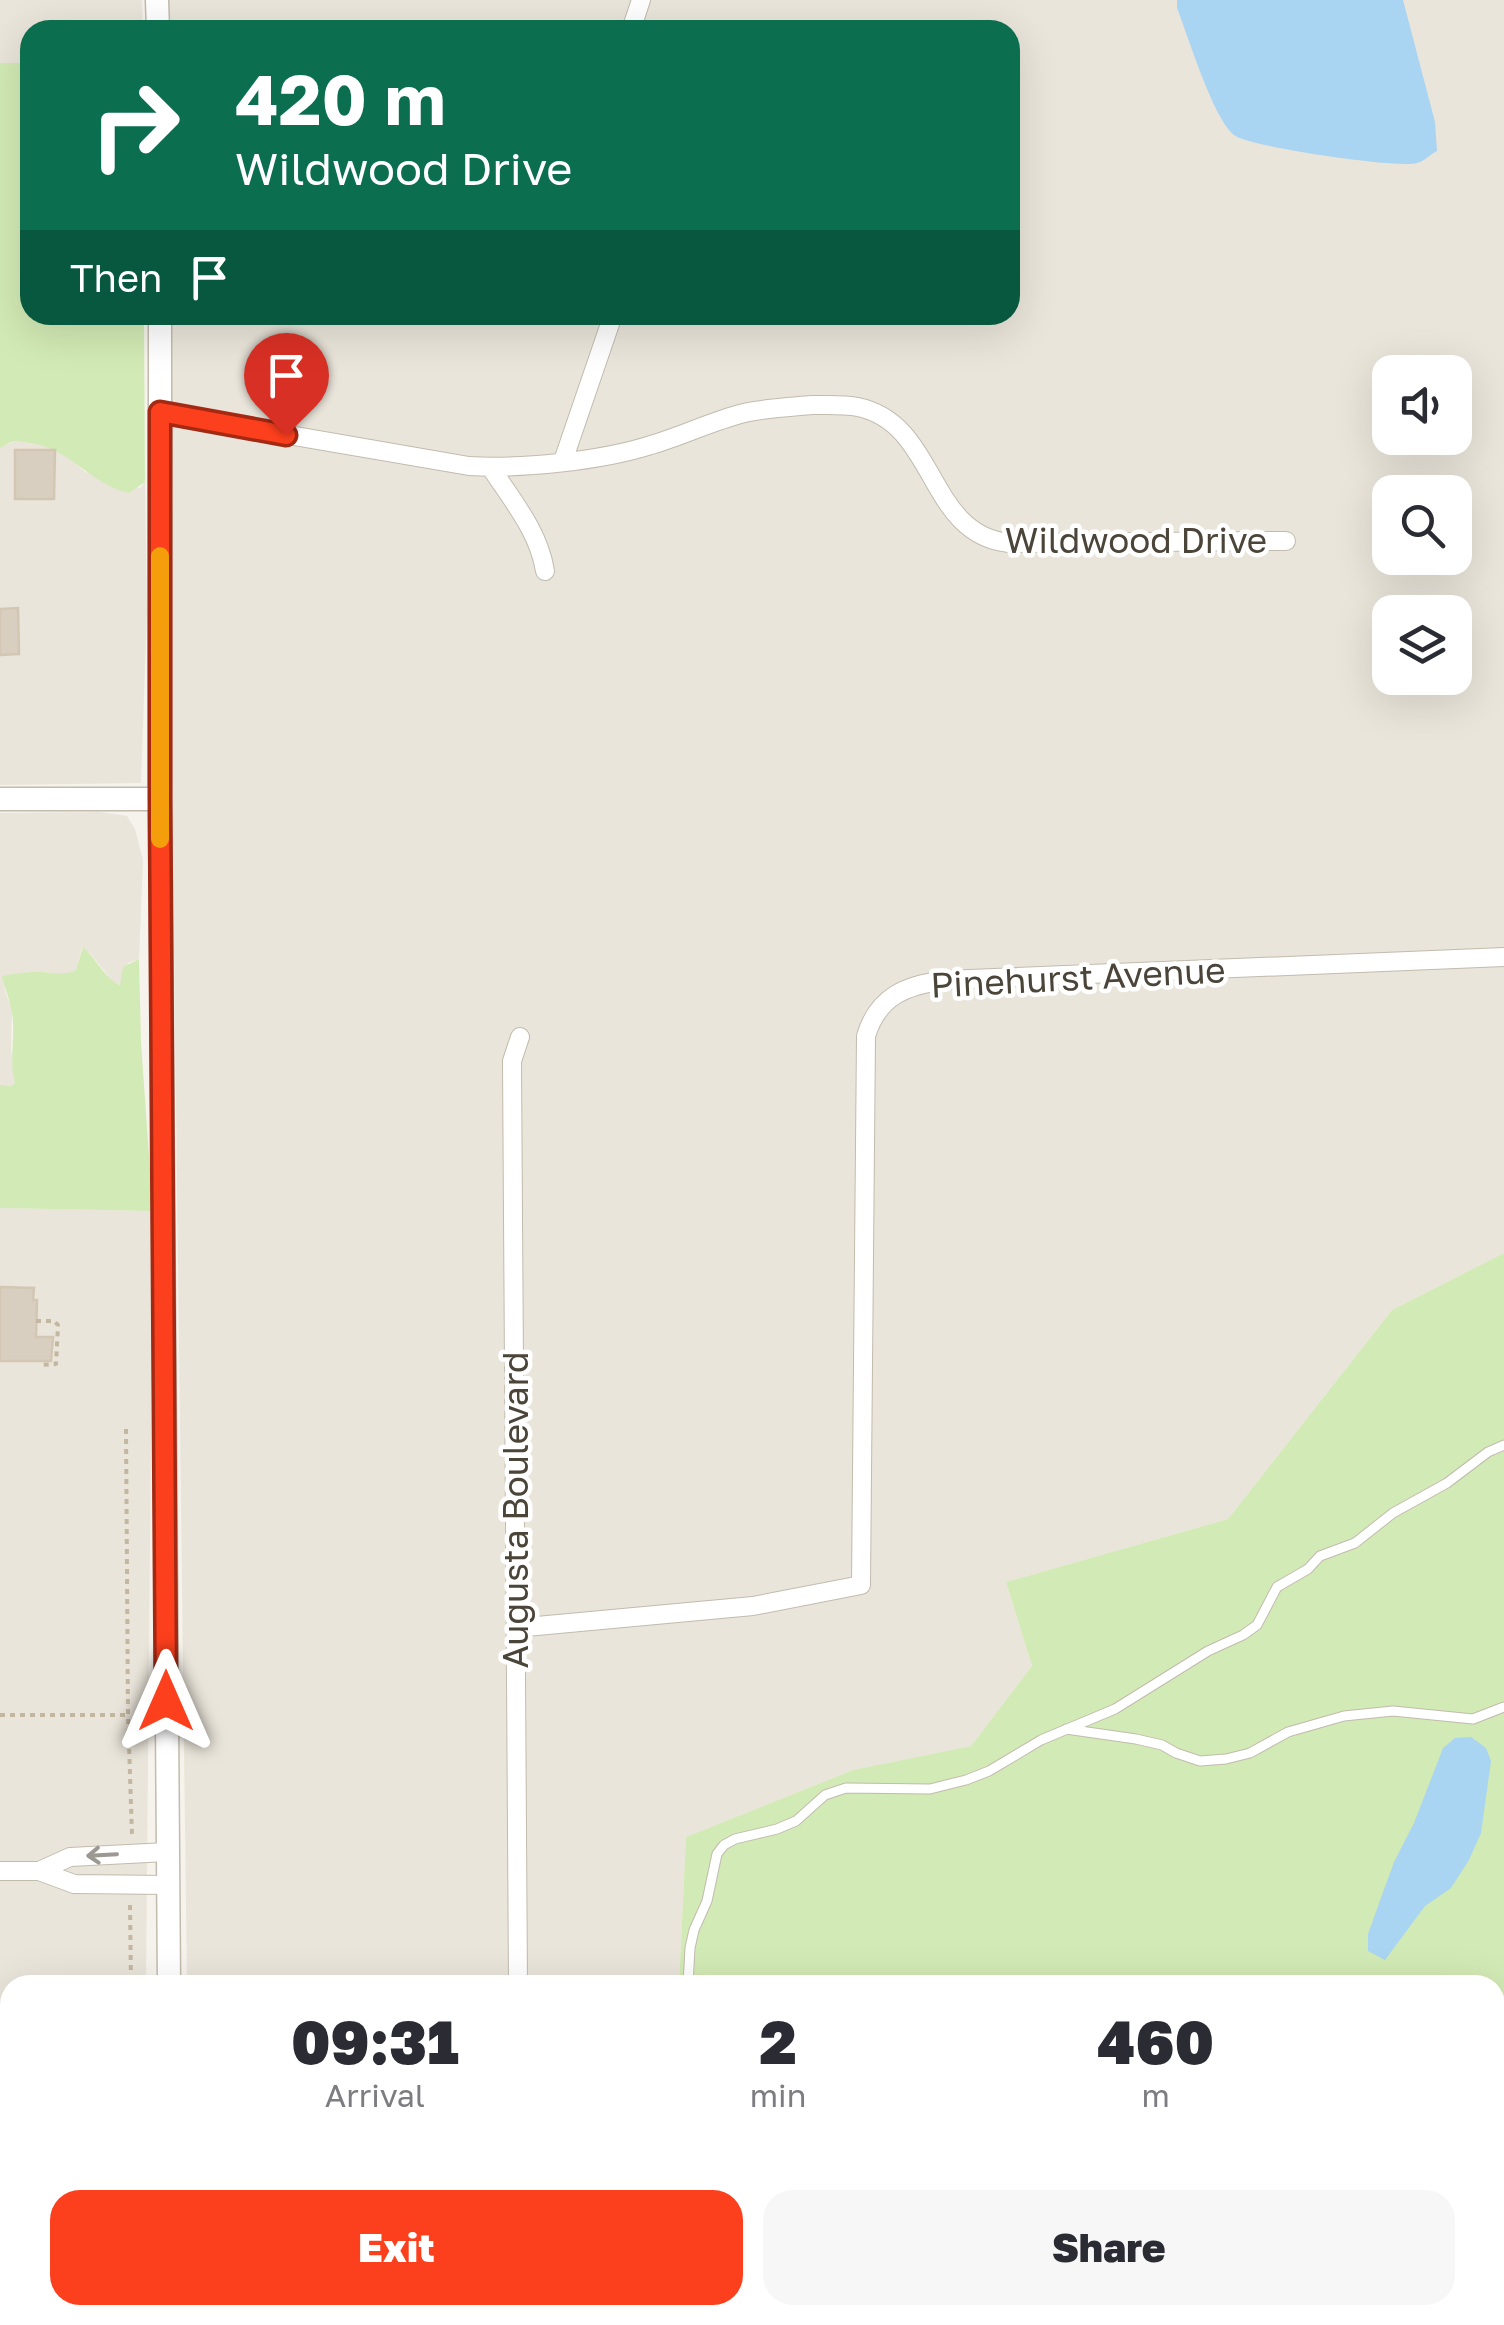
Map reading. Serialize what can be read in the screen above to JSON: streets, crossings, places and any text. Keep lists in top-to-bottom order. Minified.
{"streets":{"street":["Wildwood Drive","Pinehurst Avenue","Augusta Boulevard"]},"crossings":[["Pinehurst Avenue","Augusta Boulevard"]],"page":{"turn":["420 m","Wildwood Drive"],"then":"Then","eta":["09:31","Arrival","2","min","460","m"],"buttons":["Exit","Share"]}}
